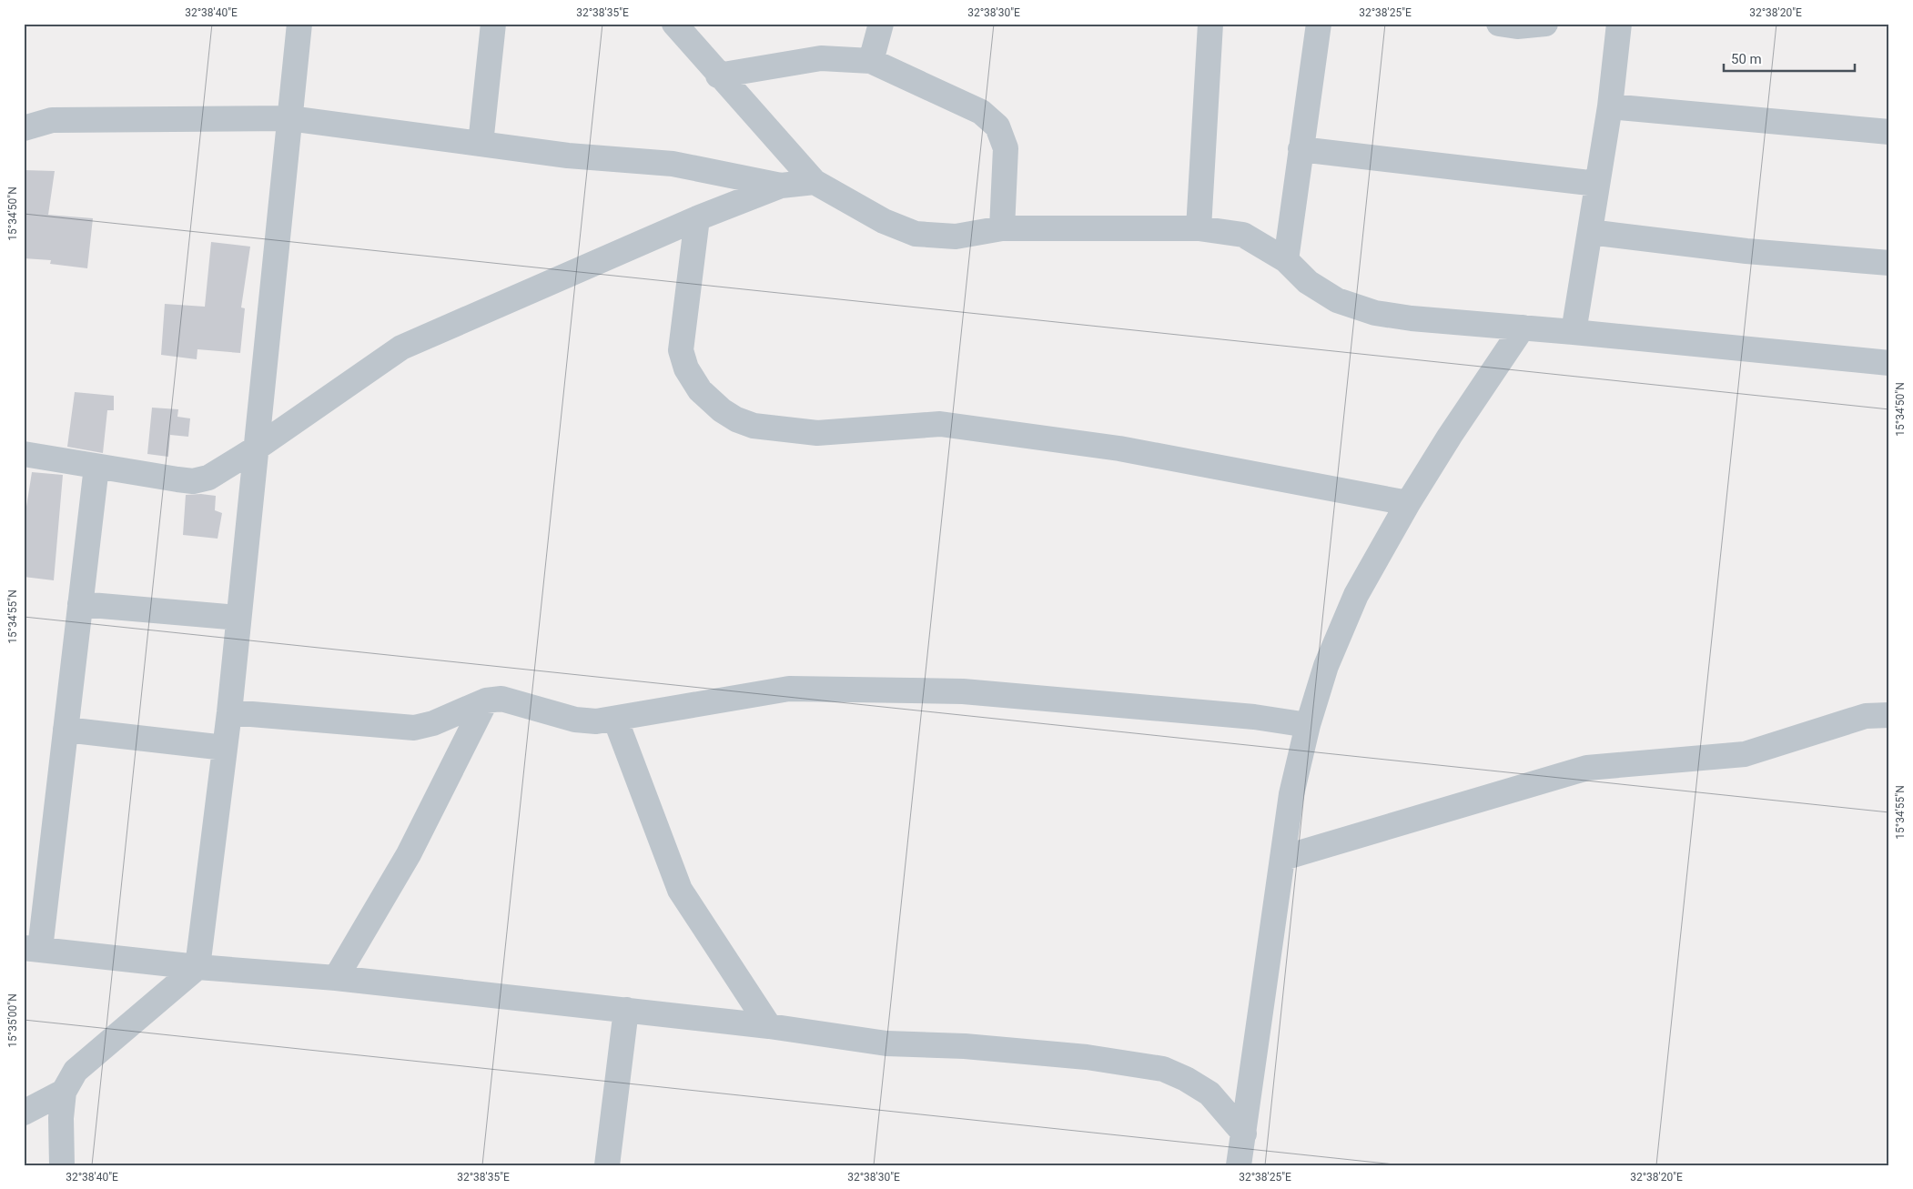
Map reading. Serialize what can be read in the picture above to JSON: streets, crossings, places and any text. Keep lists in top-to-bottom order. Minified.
{"scale_bar":"50 m","coordinates":["32°38'40\"E","32°38'35\"E","32°38'30\"E","32°38'25\"E","32°38'20\"E","15°34'50\"N","15°34'55\"N","15°35'00\"N"]}
